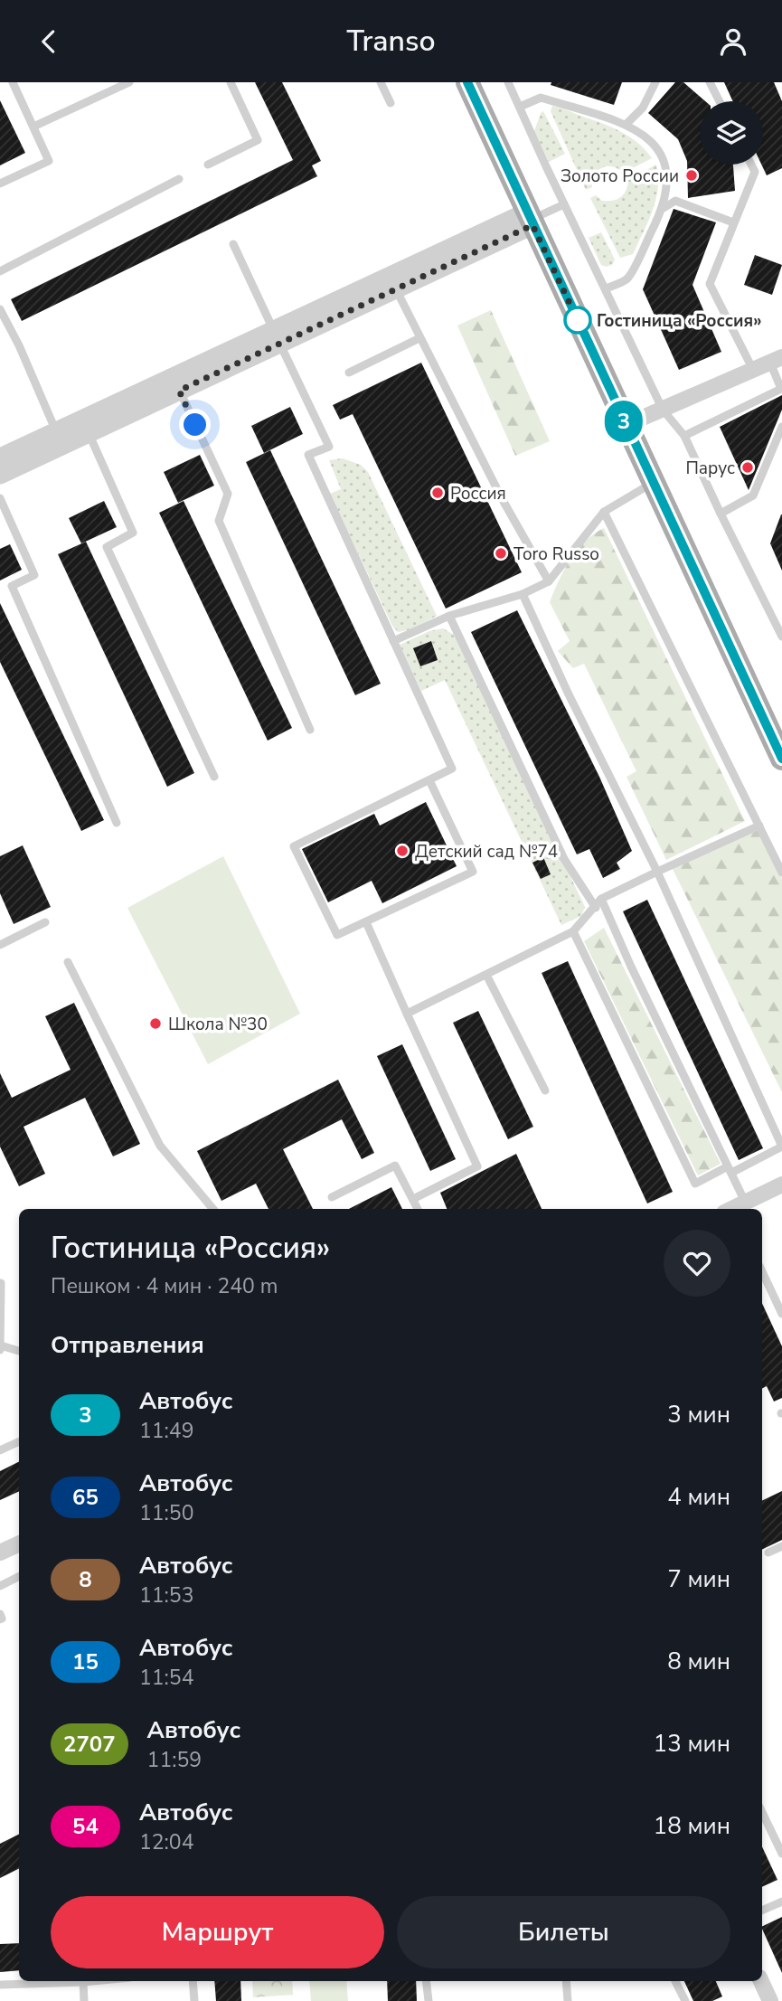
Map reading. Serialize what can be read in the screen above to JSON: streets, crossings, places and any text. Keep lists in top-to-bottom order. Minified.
{"places":["Золото России","Гостиница «Россия»","Парус","Россия","Toro Russo","Детский сад №74","Школа №30"],"lines":["bus line 3"],"page":{"header":"Transo","on_map":"3","heading":[["Гостиница «Россия»","Пешком · 4 мин · 240 m"],"Отправления"],"list":[{"mark":"3","name":"Автобус","note":"11:49","value":"3 мин"},{"mark":"65","name":"Автобус","note":"11:50","value":"4 мин"},{"mark":"8","name":"Автобус","note":"11:53","value":"7 мин"},{"mark":"15","name":"Автобус","note":"11:54","value":"8 мин"},{"mark":"2707","name":"Автобус","note":"11:59","value":"13 мин"},{"mark":"54","name":"Автобус","note":"12:04","value":"18 мин"}],"buttons":["Маршрут","Билеты"]}}
